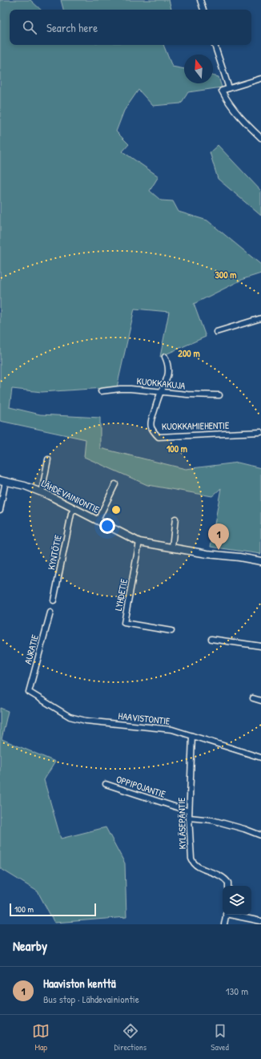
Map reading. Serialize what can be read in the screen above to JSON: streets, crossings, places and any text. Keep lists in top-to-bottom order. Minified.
{"streets":{"street":["KUOKKAKUJA","KUOKKAMIEHENTIE","LÄHDEVAINIONTIE","KYNTÖTIE","LYHDETIE","AURATIE","HAAVISTONTIE","OPPIPOJANTIE","KYLÄSEPÄNTIE"]},"crossings":[["KUOKKAKUJA","KUOKKAMIEHENTIE"],["LÄHDEVAINIONTIE","KYNTÖTIE"],["LÄHDEVAINIONTIE","LYHDETIE"],["AURATIE","HAAVISTONTIE"],["HAAVISTONTIE","KYLÄSEPÄNTIE"],["OPPIPOJANTIE","KYLÄSEPÄNTIE"]],"scale_bar":"100 m","north":"top","page":{"search":"Search here","pins":"1","scale":"100 m","heading":"Nearby","list":[{"mark":"1","name":"Haaviston kenttä","note":"Bus stop · Lähdevainiontie","value":"130 m"}],"nav":["Map","Directions","Saved"]},"rings":["300 m","200 m","100 m"]}
